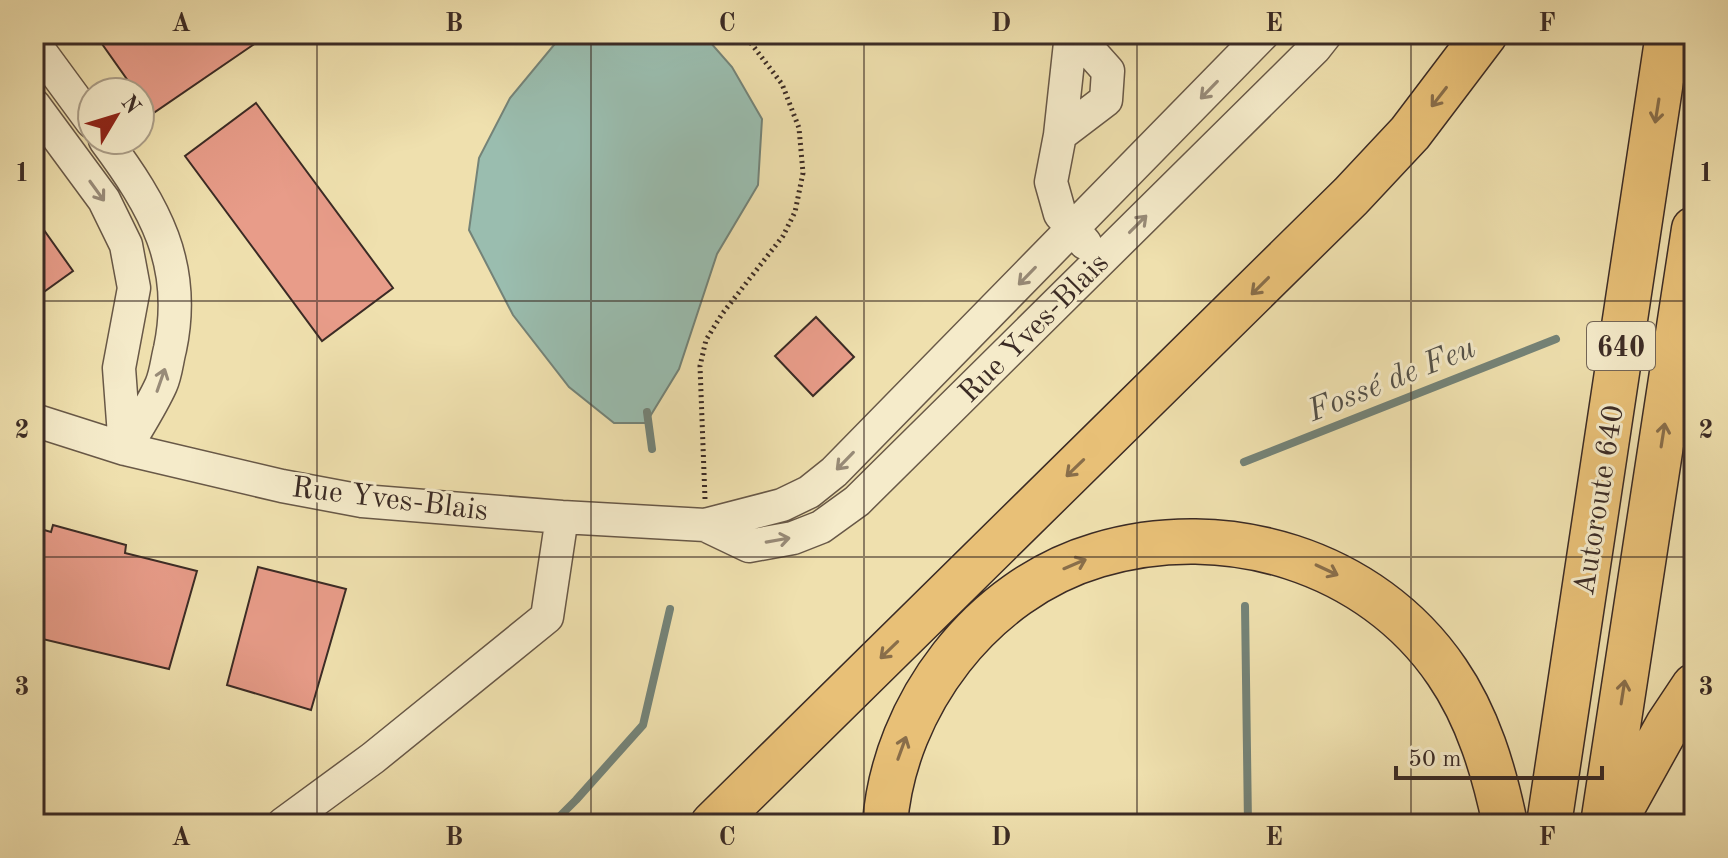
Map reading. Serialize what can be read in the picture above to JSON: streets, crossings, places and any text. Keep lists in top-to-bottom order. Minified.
{"streets":{"highway":["640","Autoroute 640"],"street":["Rue Yves-Blais"]},"water":["Fossé de Feu"],"scale_bar":"50 m","north":"top right","grid":{"columns":["A","B","C","D","E","F"],"rows":["1","2","3"]}}
